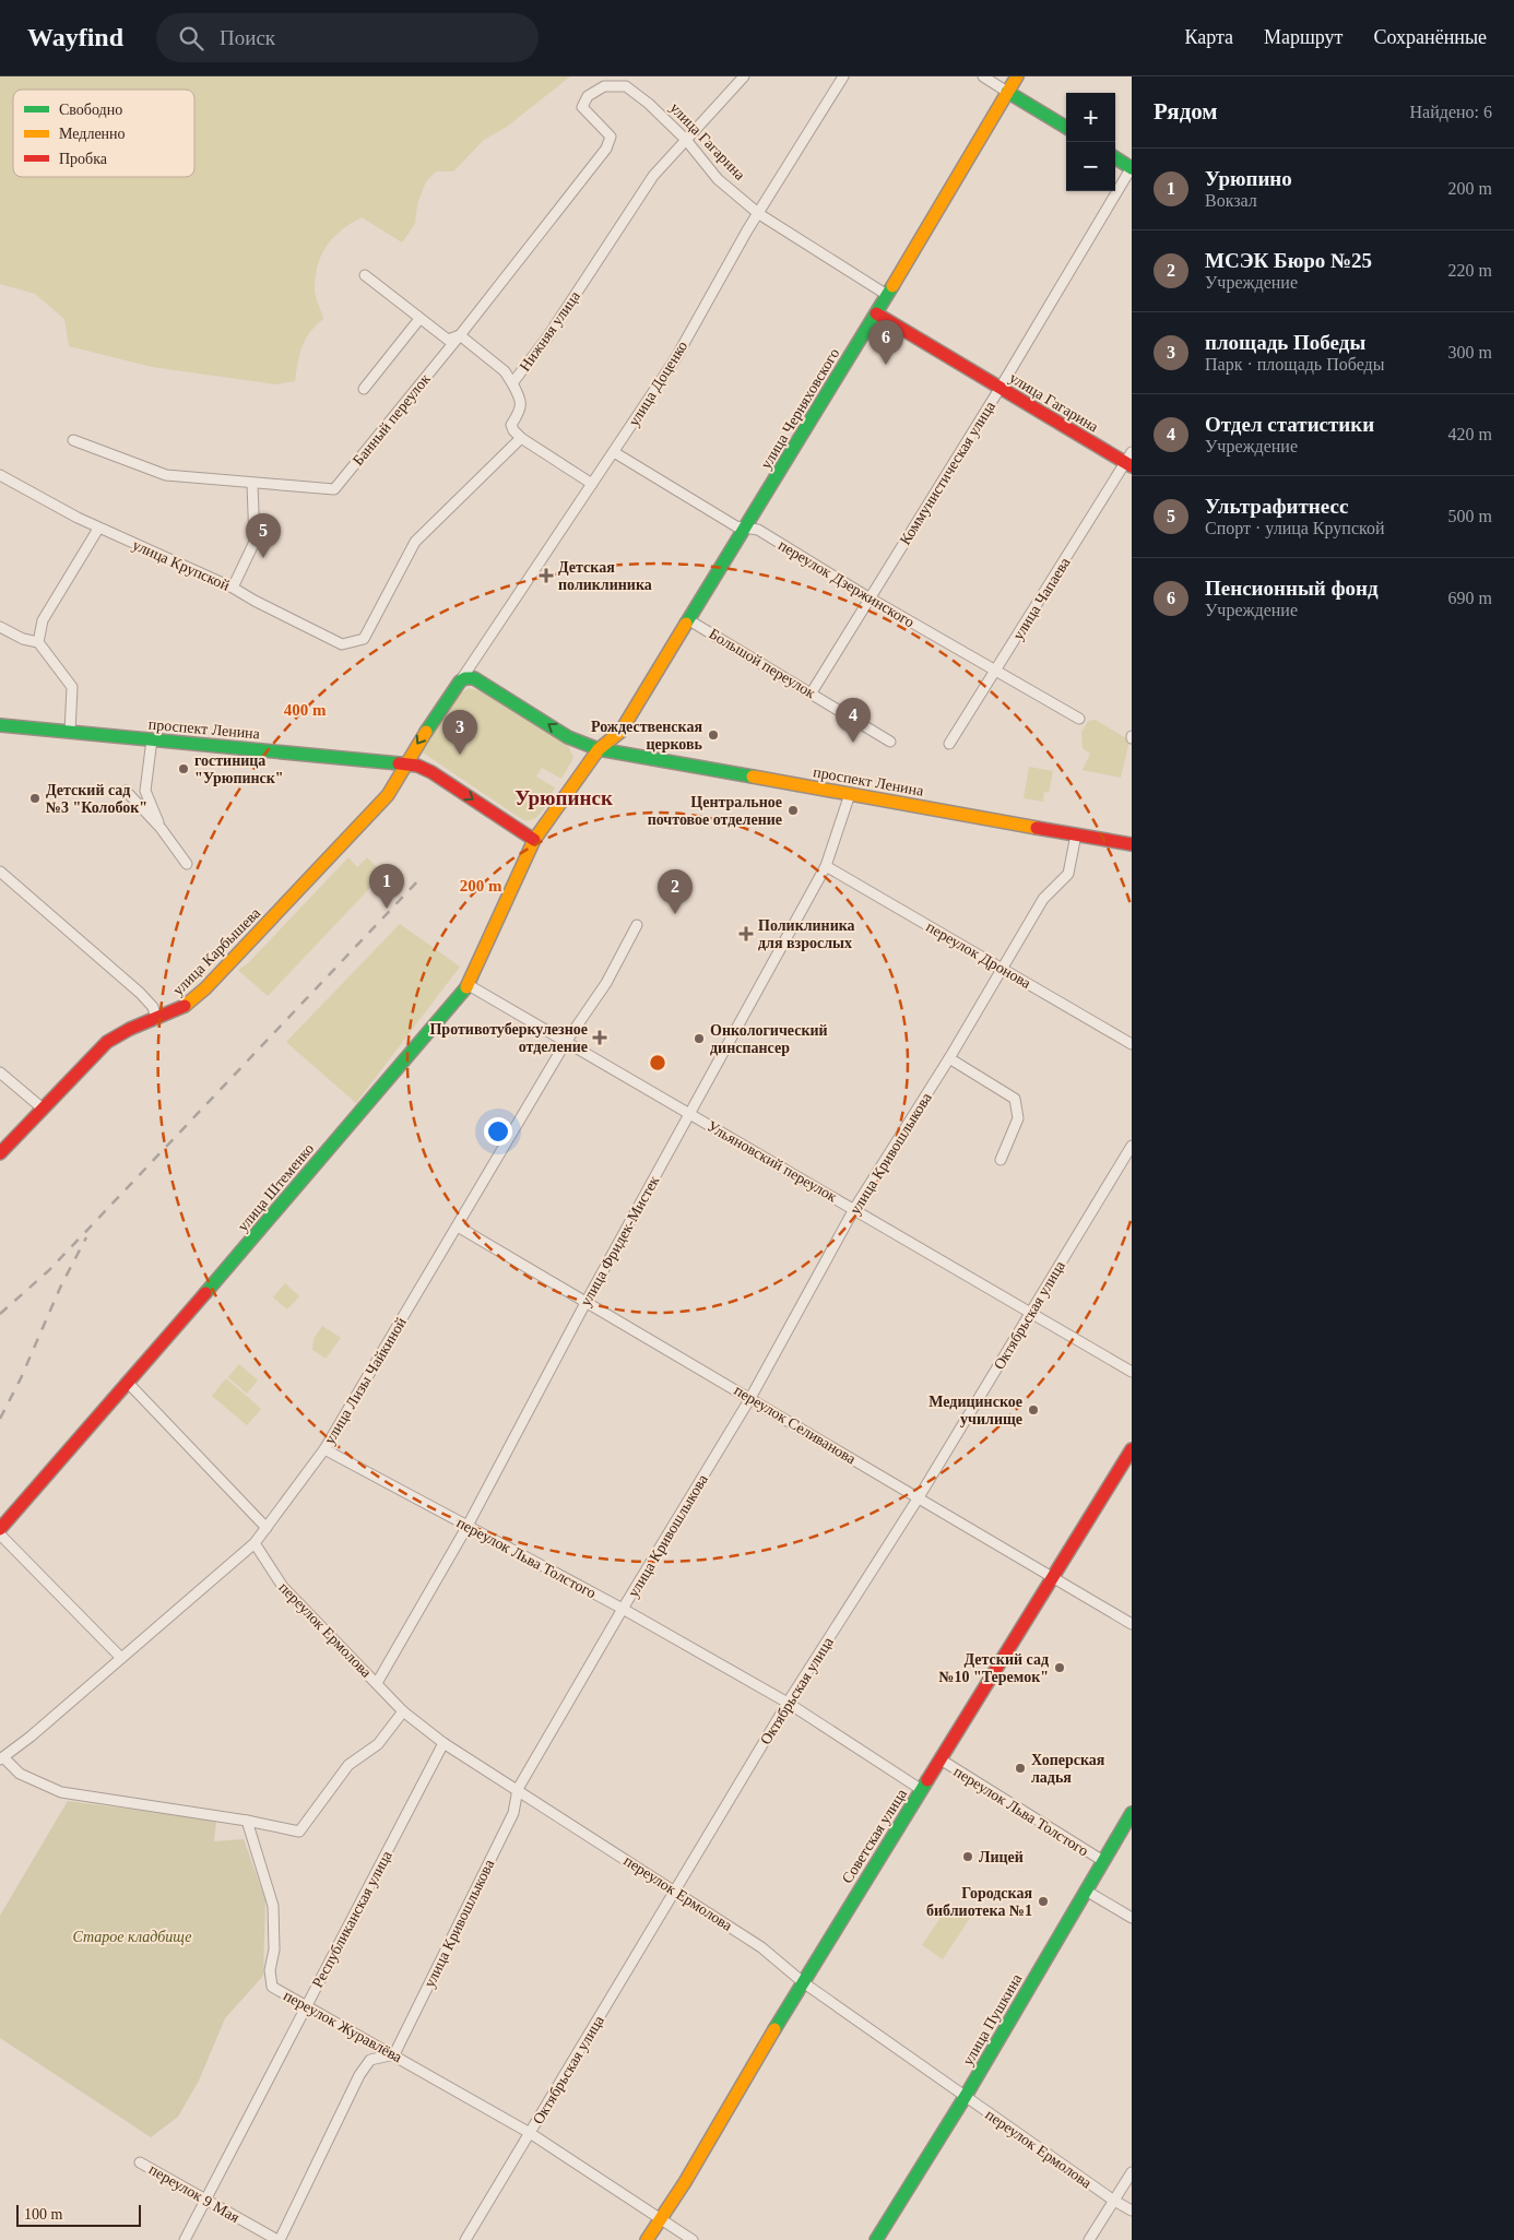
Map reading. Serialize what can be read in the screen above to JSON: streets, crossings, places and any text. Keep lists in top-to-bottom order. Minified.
{"streets":{"main road":["улица Гагарина","улица Черняховского","проспект Ленина","улица Карбышева","улица Штеменко","Советская улица","улица Пушкина"],"street":["Нижняя улица","улица Доценко","Банный переулок","Коммунистическая улица","улица Крупской","переулок Дзержинского","улица Чапаева","Большой переулок","переулок Дронова","улица Кривошлыкова","Ульяновский переулок","улица Фридек-Мистек","Октябрьская улица","улица Лизы Чайкиной","переулок Селиванова","переулок Льва Толстого","переулок Ермолова","Республиканская улица","переулок Журавлёва","переулок 9 Мая"]},"crossings":[["улица Гагарина","Нижняя улица"],["улица Гагарина","улица Доценко"],["улица Гагарина","улица Черняховского"],["улица Гагарина","Банный переулок"],["улица Гагарина","Коммунистическая улица"],["улица Гагарина","улица Чапаева"],["Нижняя улица","улица Крупской"],["улица Доценко","переулок Дзержинского"],["улица Доценко","проспект Ленина"],["улица Доценко","улица Карбышева"],["улица Черняховского","переулок Дзержинского"],["улица Черняховского","Большой переулок"],["улица Черняховского","проспект Ленина"],["улица Черняховского","улица Штеменко"],["Коммунистическая улица","переулок Дзержинского"],["Коммунистическая улица","Большой переулок"],["переулок Дзержинского","улица Чапаева"],["проспект Ленина","улица Карбышева"],["проспект Ленина","улица Кривошлыкова"],["проспект Ленина","улица Штеменко"],["проспект Ленина","улица Фридек-Мистек"],["переулок Дронова","улица Кривошлыкова"],["переулок Дронова","улица Фридек-Мистек"],["улица Кривошлыкова","Ульяновский переулок"],["улица Кривошлыкова","переулок Селиванова"],["улица Кривошлыкова","переулок Льва Толстого"],["улица Кривошлыкова","переулок Ермолова"],["улица Кривошлыкова","переулок Журавлёва"],["Ульяновский переулок","улица Штеменко"],["Ульяновский переулок","улица Фридек-Мистек"],["Ульяновский переулок","Октябрьская улица"],["Ульяновский переулок","улица Лизы Чайкиной"],["улица Фридек-Мистек","переулок Селиванова"],["улица Фридек-Мистек","переулок Льва Толстого"],["улица Фридек-Мистек","переулок Ермолова"],["Октябрьская улица","переулок Селиванова"],["Октябрьская улица","переулок Льва Толстого"],["Октябрьская улица","переулок Ермолова"],["Октябрьская улица","переулок Журавлёва"],["улица Лизы Чайкиной","переулок Селиванова"],["улица Лизы Чайкиной","переулок Льва Толстого"],["улица Лизы Чайкиной","переулок Ермолова"],["переулок Селиванова","Советская улица"],["переулок Льва Толстого","Советская улица"],["переулок Льва Толстого","улица Пушкина"],["переулок Ермолова","Советская улица"],["переулок Ермолова","Республиканская улица"],["переулок Ермолова","улица Пушкина"],["Советская улица","переулок Журавлёва"],["Республиканская улица","переулок Журавлёва"],["Республиканская улица","переулок 9 Мая"]],"districts":["Урюпинск"],"parks":["Старое кладбище"],"places":{"health":["Детская поликлиника","Поликлиника для взрослых","Противотуберкулезное отделение"],"other":["Рождественская церковь","гостиница \"Урюпинск\"","Детский сад №3 \"Колобок\"","Центральное почтовое отделение","Онкологический динспансер","Медицинское училище","Детский сад №10 \"Теремок\"","Хоперская ладья","Лицей","Городская библиотека №1"]},"legend":["Свободно","Медленно","Пробка"],"scale_bar":"100 m","page":{"header":"Wayfind","search":"Поиск","nav":["Карта","Маршрут","Сохранённые"],"heading":["Рядом","Найдено: 6"],"map_buttons":["+","−"],"list":[{"mark":"1","name":"Урюпино","note":"Вокзал","value":"200 m"},{"mark":"2","name":"МСЭК Бюро №25","note":"Учреждение","value":"220 m"},{"mark":"3","name":"площадь Победы","note":"Парк · площадь Победы","value":"300 m"},{"mark":"4","name":"Отдел статистики","note":"Учреждение","value":"420 m"},{"mark":"5","name":"Ультрафитнесс","note":"Спорт · улица Крупской","value":"500 m"},{"mark":"6","name":"Пенсионный фонд","note":"Учреждение","value":"690 m"}],"pins":["6","5","4","3","1","2"],"scale":"100 m"},"rings":["400 m","200 m"]}
